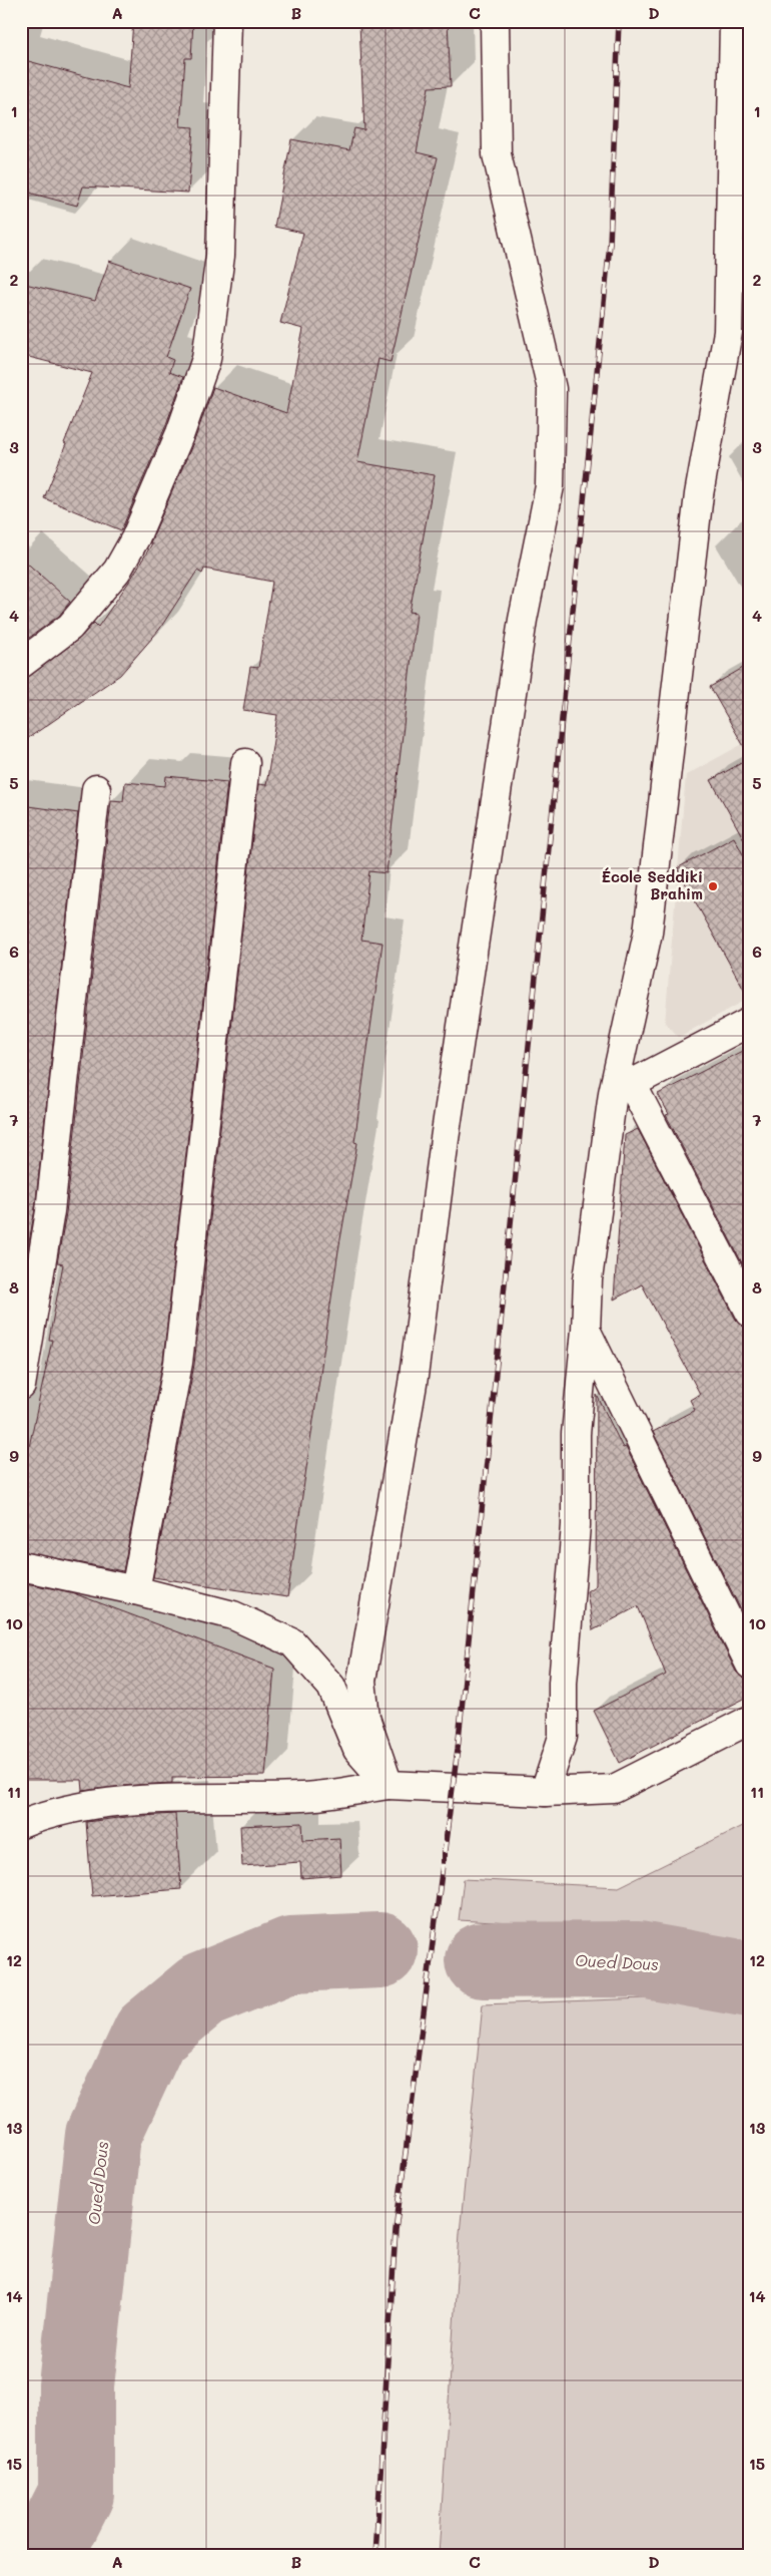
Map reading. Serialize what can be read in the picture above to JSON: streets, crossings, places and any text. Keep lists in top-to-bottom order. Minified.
{"water":["Oued Dous"],"places":["École Seddiki Brahim"],"grid":{"columns":["A","B","C","D"],"rows":["1","2","3","4","5","6","7","8","9","10","11","12","13","14","15"]}}
